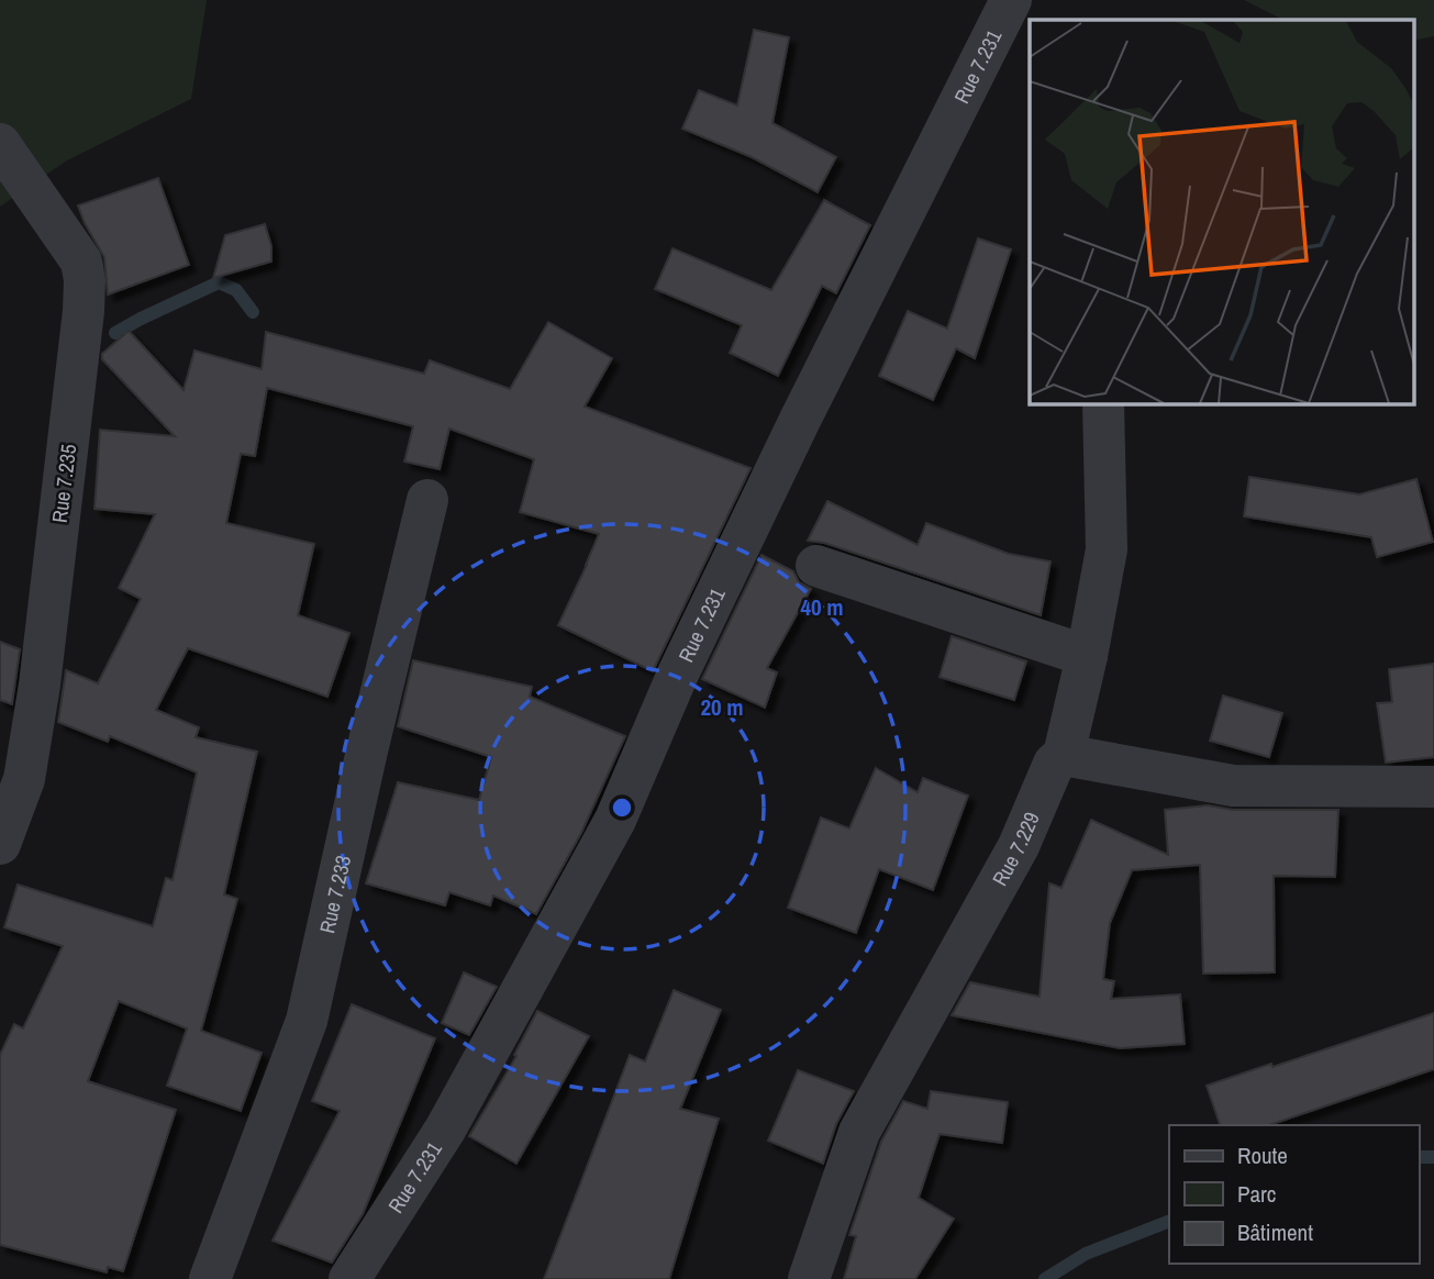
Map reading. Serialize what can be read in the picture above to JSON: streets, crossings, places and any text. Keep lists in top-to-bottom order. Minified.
{"streets":{"street":["Rue 7.231","Rue 7.235","Rue 7.229","Rue 7.233"]},"legend":["Route","Parc","Bâtiment"],"rings":["40 m","20 m"]}
